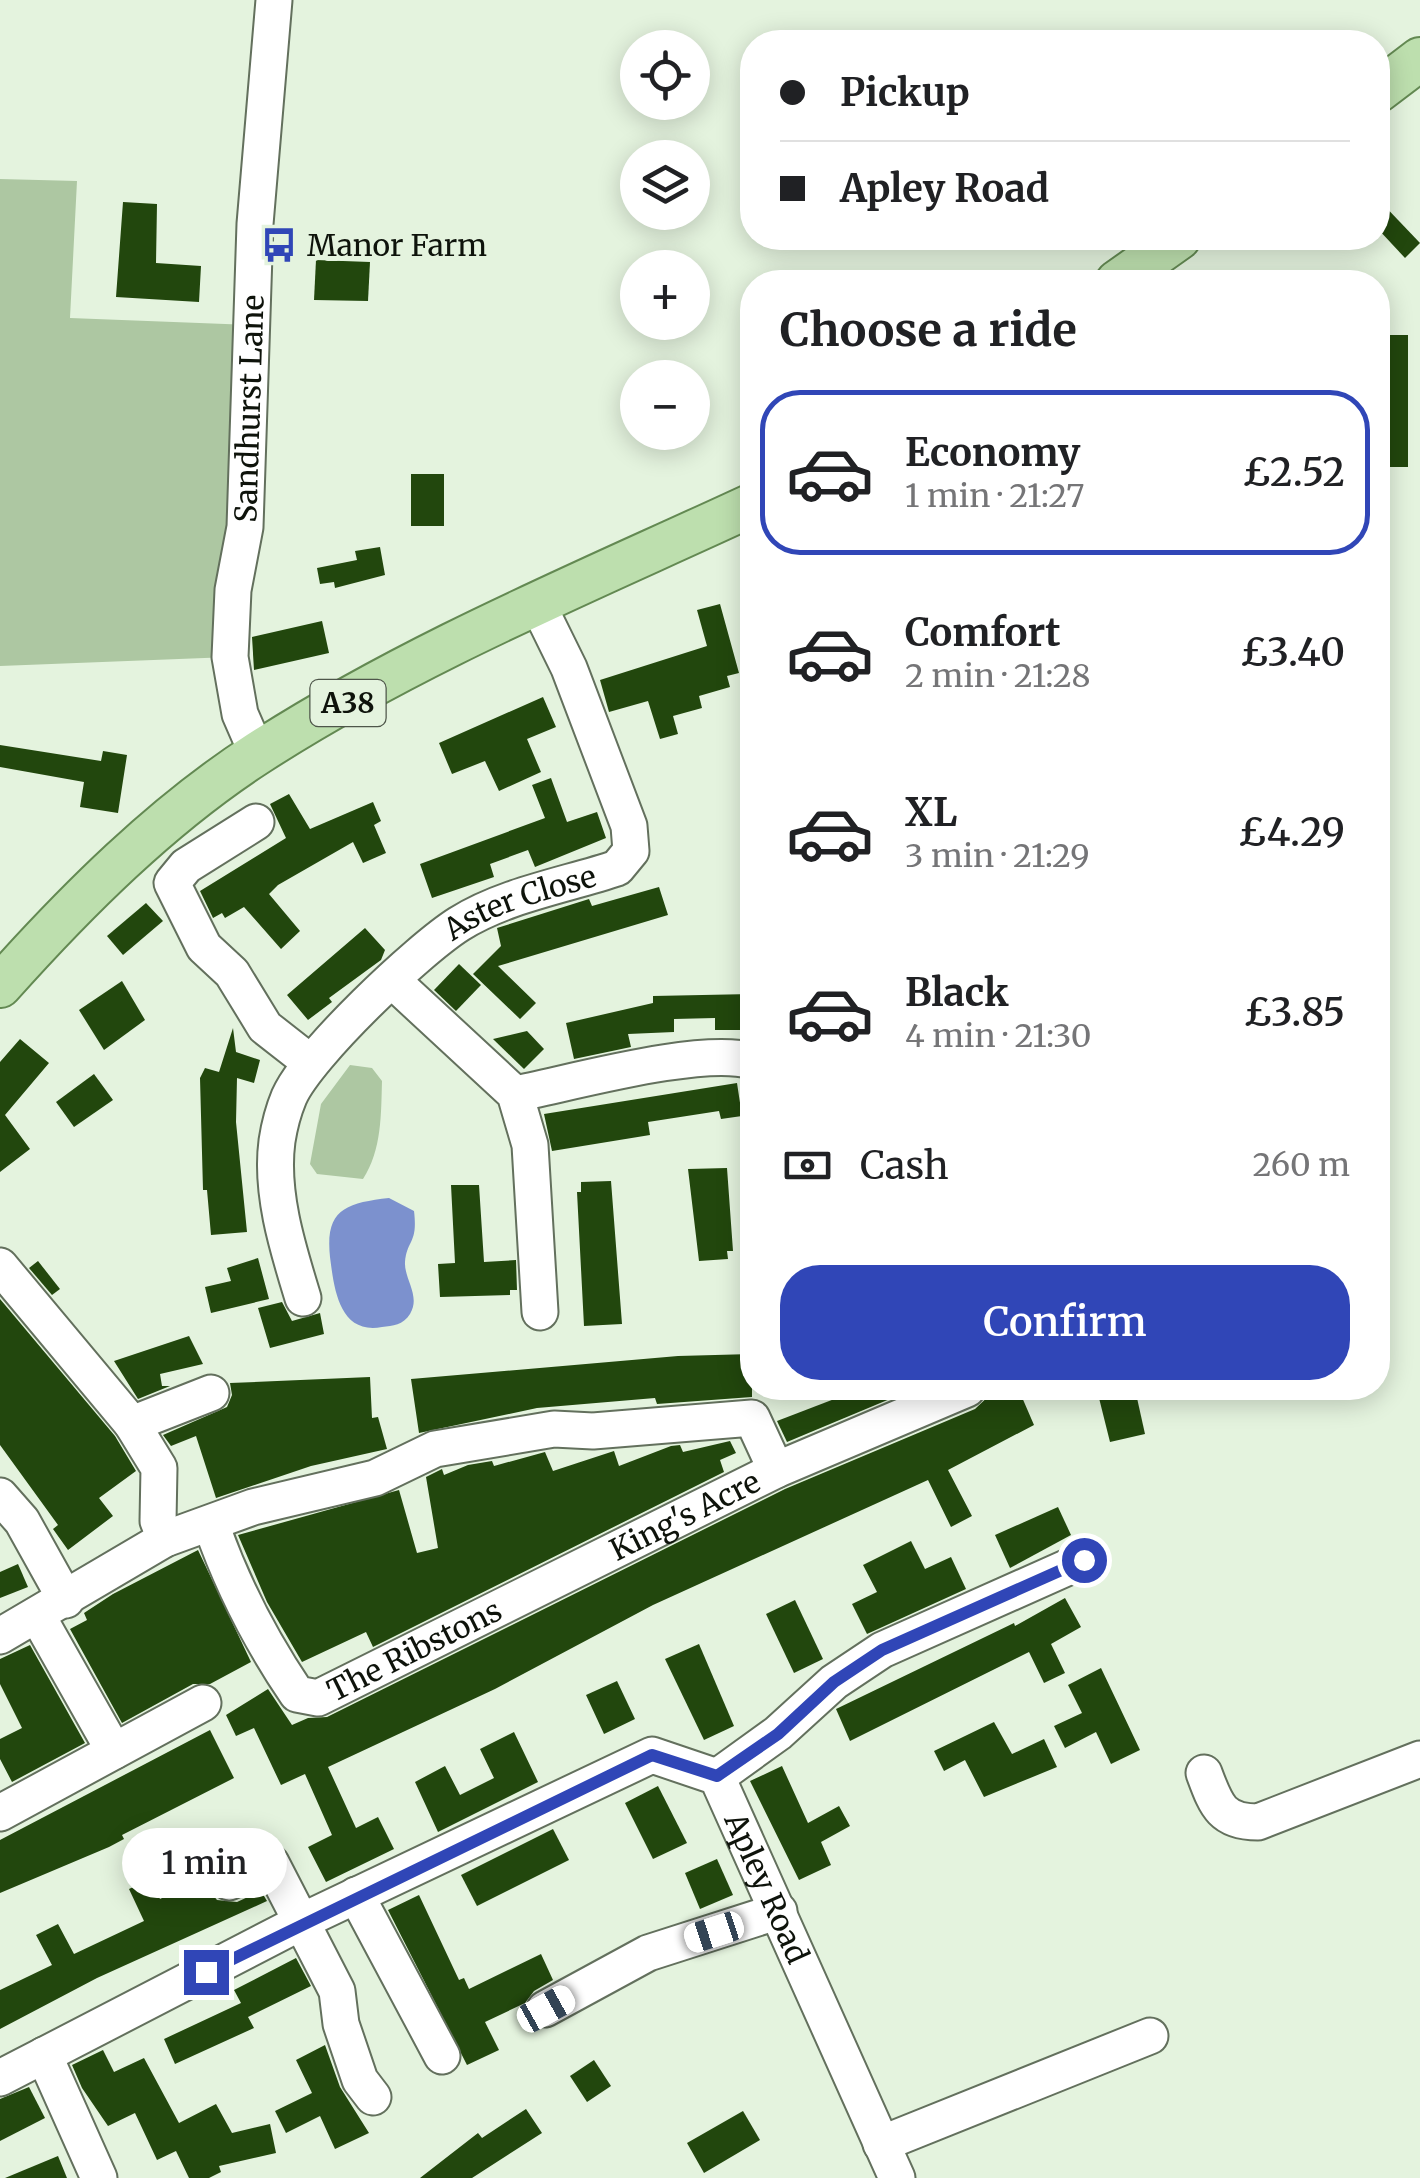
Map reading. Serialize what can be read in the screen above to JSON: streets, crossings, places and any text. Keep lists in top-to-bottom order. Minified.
{"streets":{"main road":["A38"],"street":["Sandhurst Lane","Aster Close","King's Acre","The Ribstons","Apley Road"]},"crossings":[["Sandhurst Lane","A38"],["A38","Aster Close"],["King's Acre","The Ribstons"]],"places":{"bus stop":["Manor Farm"]},"page":{"map_buttons":["+","−"],"banner":["Pickup","Apley Road"],"heading":"Choose a ride","list":[{"name":"Economy","note":"1 min · 21:27","value":"£2.52"},{"name":"Comfort","note":"2 min · 21:28","value":"£3.40"},{"name":"XL","note":"3 min · 21:29","value":"£4.29"},{"name":"Black","note":"4 min · 21:30","value":"£3.85"}],"pay":["Cash","260 m"],"buttons":"Confirm","bubble":"1 min"}}
